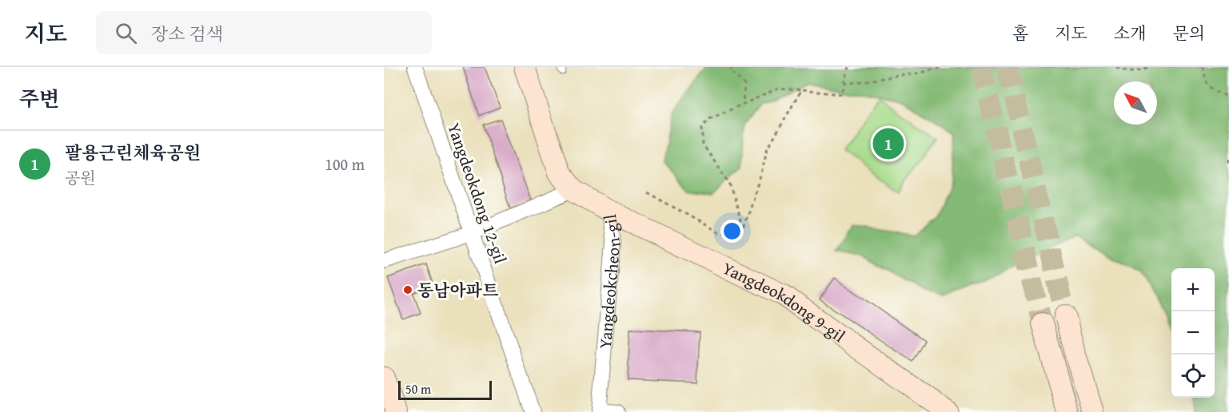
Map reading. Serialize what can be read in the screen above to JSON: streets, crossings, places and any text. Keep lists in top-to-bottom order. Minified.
{"streets":{"main road":["Yangdeokcheon-gil","Yangdeokdong 9-gil"],"street":["Yangdeokdong 12-gil"]},"crossings":[["Yangdeokcheon-gil","Yangdeokdong 9-gil"]],"places":["동남아파트"],"scale_bar":"50 m","north":"top left","page":{"header":"지도","search":"장소 검색","nav":["홈","지도","소개","문의"],"heading":"주변","pins":"1","list":[{"mark":"1","name":"팔용근린체육공원","note":"공원","value":"100 m"}],"map_buttons":["+","−"],"scale":"50 m"}}
